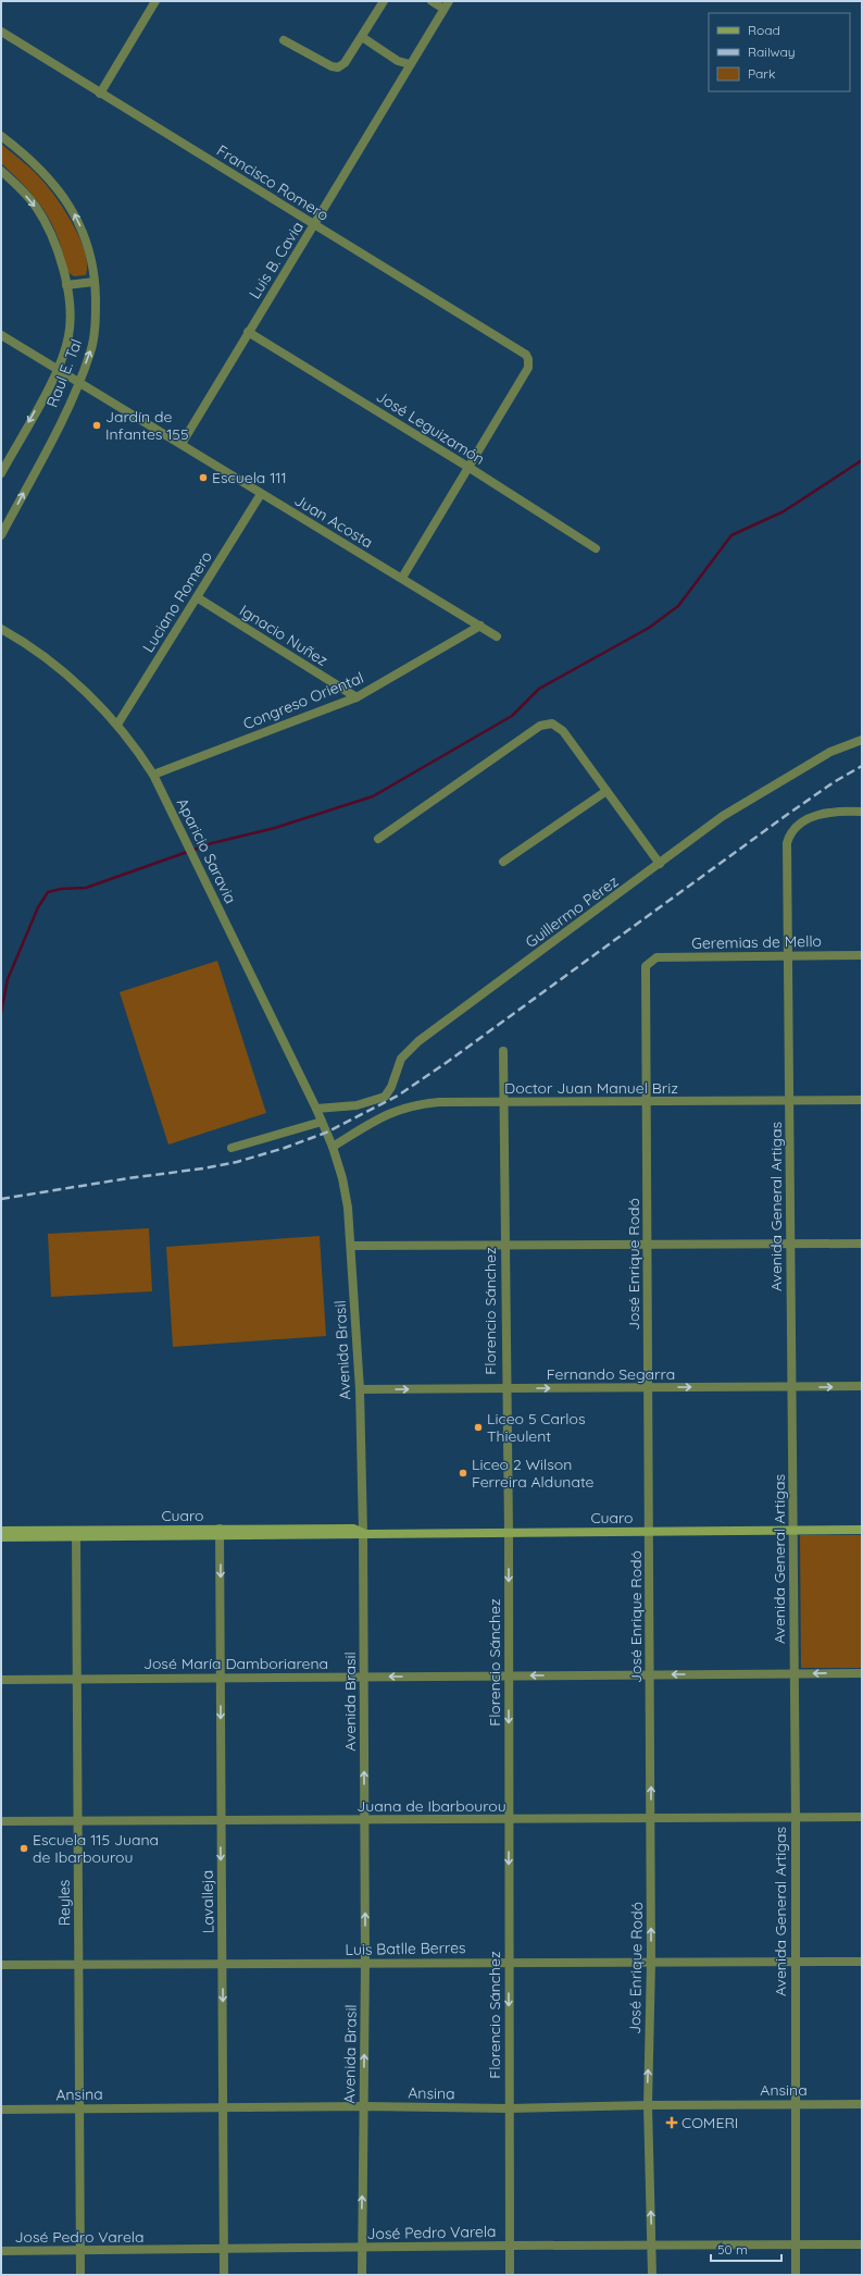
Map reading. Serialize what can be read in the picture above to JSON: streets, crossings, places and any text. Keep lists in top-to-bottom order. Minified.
{"streets":{"street":["Francisco Romero","Luis B. Cavia","Raul E. Tal","José Leguizamón","Juan Acosta","Luciano Romero","Ignacio Nuñez","Congreso Oriental","Aparicio Saravia","Guillermo Pérez","Geremias de Mello","Doctor Juan Manuel Briz","Avenida General Artigas","José Enrique Rodó","Florencio Sánchez","Avenida Brasil","Fernando Segarra","Cuaro","José María Damboriarena","Juana de Ibarbourou","Lavalleja","Reyles","Luis Batlle Berres","Ansina","José Pedro Varela"]},"crossings":[["Francisco Romero","Luis B. Cavia"],["Francisco Romero","José Leguizamón"],["Luis B. Cavia","José Leguizamón"],["Luis B. Cavia","Juan Acosta"],["Raul E. Tal","Juan Acosta"],["Juan Acosta","Luciano Romero"],["Juan Acosta","Congreso Oriental"],["Luciano Romero","Ignacio Nuñez"],["Luciano Romero","Aparicio Saravia"],["Ignacio Nuñez","Congreso Oriental"],["Congreso Oriental","Aparicio Saravia"],["Aparicio Saravia","Guillermo Pérez"],["Aparicio Saravia","Avenida Brasil"],["Geremias de Mello","Avenida General Artigas"],["Geremias de Mello","José Enrique Rodó"],["Doctor Juan Manuel Briz","Avenida General Artigas"],["Doctor Juan Manuel Briz","José Enrique Rodó"],["Doctor Juan Manuel Briz","Florencio Sánchez"],["Doctor Juan Manuel Briz","Avenida Brasil"],["Avenida General Artigas","Fernando Segarra"],["Avenida General Artigas","Cuaro"],["Avenida General Artigas","José María Damboriarena"],["Avenida General Artigas","Juana de Ibarbourou"],["Avenida General Artigas","Luis Batlle Berres"],["Avenida General Artigas","Ansina"],["Avenida General Artigas","José Pedro Varela"],["José Enrique Rodó","Fernando Segarra"],["José Enrique Rodó","Cuaro"],["José Enrique Rodó","José María Damboriarena"],["José Enrique Rodó","Juana de Ibarbourou"],["José Enrique Rodó","Luis Batlle Berres"],["José Enrique Rodó","Ansina"],["José Enrique Rodó","José Pedro Varela"],["Florencio Sánchez","Fernando Segarra"],["Florencio Sánchez","Cuaro"],["Florencio Sánchez","José María Damboriarena"],["Florencio Sánchez","Juana de Ibarbourou"],["Florencio Sánchez","Luis Batlle Berres"],["Florencio Sánchez","Ansina"],["Florencio Sánchez","José Pedro Varela"],["Avenida Brasil","Fernando Segarra"],["Avenida Brasil","Cuaro"],["Avenida Brasil","José María Damboriarena"],["Avenida Brasil","Juana de Ibarbourou"],["Avenida Brasil","Luis Batlle Berres"],["Avenida Brasil","Ansina"],["Avenida Brasil","José Pedro Varela"],["Cuaro","Lavalleja"],["Cuaro","Reyles"],["José María Damboriarena","Lavalleja"],["José María Damboriarena","Reyles"],["Juana de Ibarbourou","Lavalleja"],["Juana de Ibarbourou","Reyles"],["Lavalleja","Luis Batlle Berres"],["Lavalleja","Ansina"],["Lavalleja","José Pedro Varela"],["Reyles","Luis Batlle Berres"],["Reyles","Ansina"],["Reyles","José Pedro Varela"]],"one_way":["José Enrique Rodó","Florencio Sánchez","Avenida Brasil","Fernando Segarra","José María Damboriarena","Lavalleja"],"places":{"other":["Jardín de Infantes 155","Escuela 111","Liceo 5 Carlos Thieulent","Liceo 2 Wilson Ferreira Aldunate","Escuela 115 Juana de Ibarbourou"],"health":["COMERI"]},"legend":["Road","Railway","Park"],"scale_bar":"50 m"}
